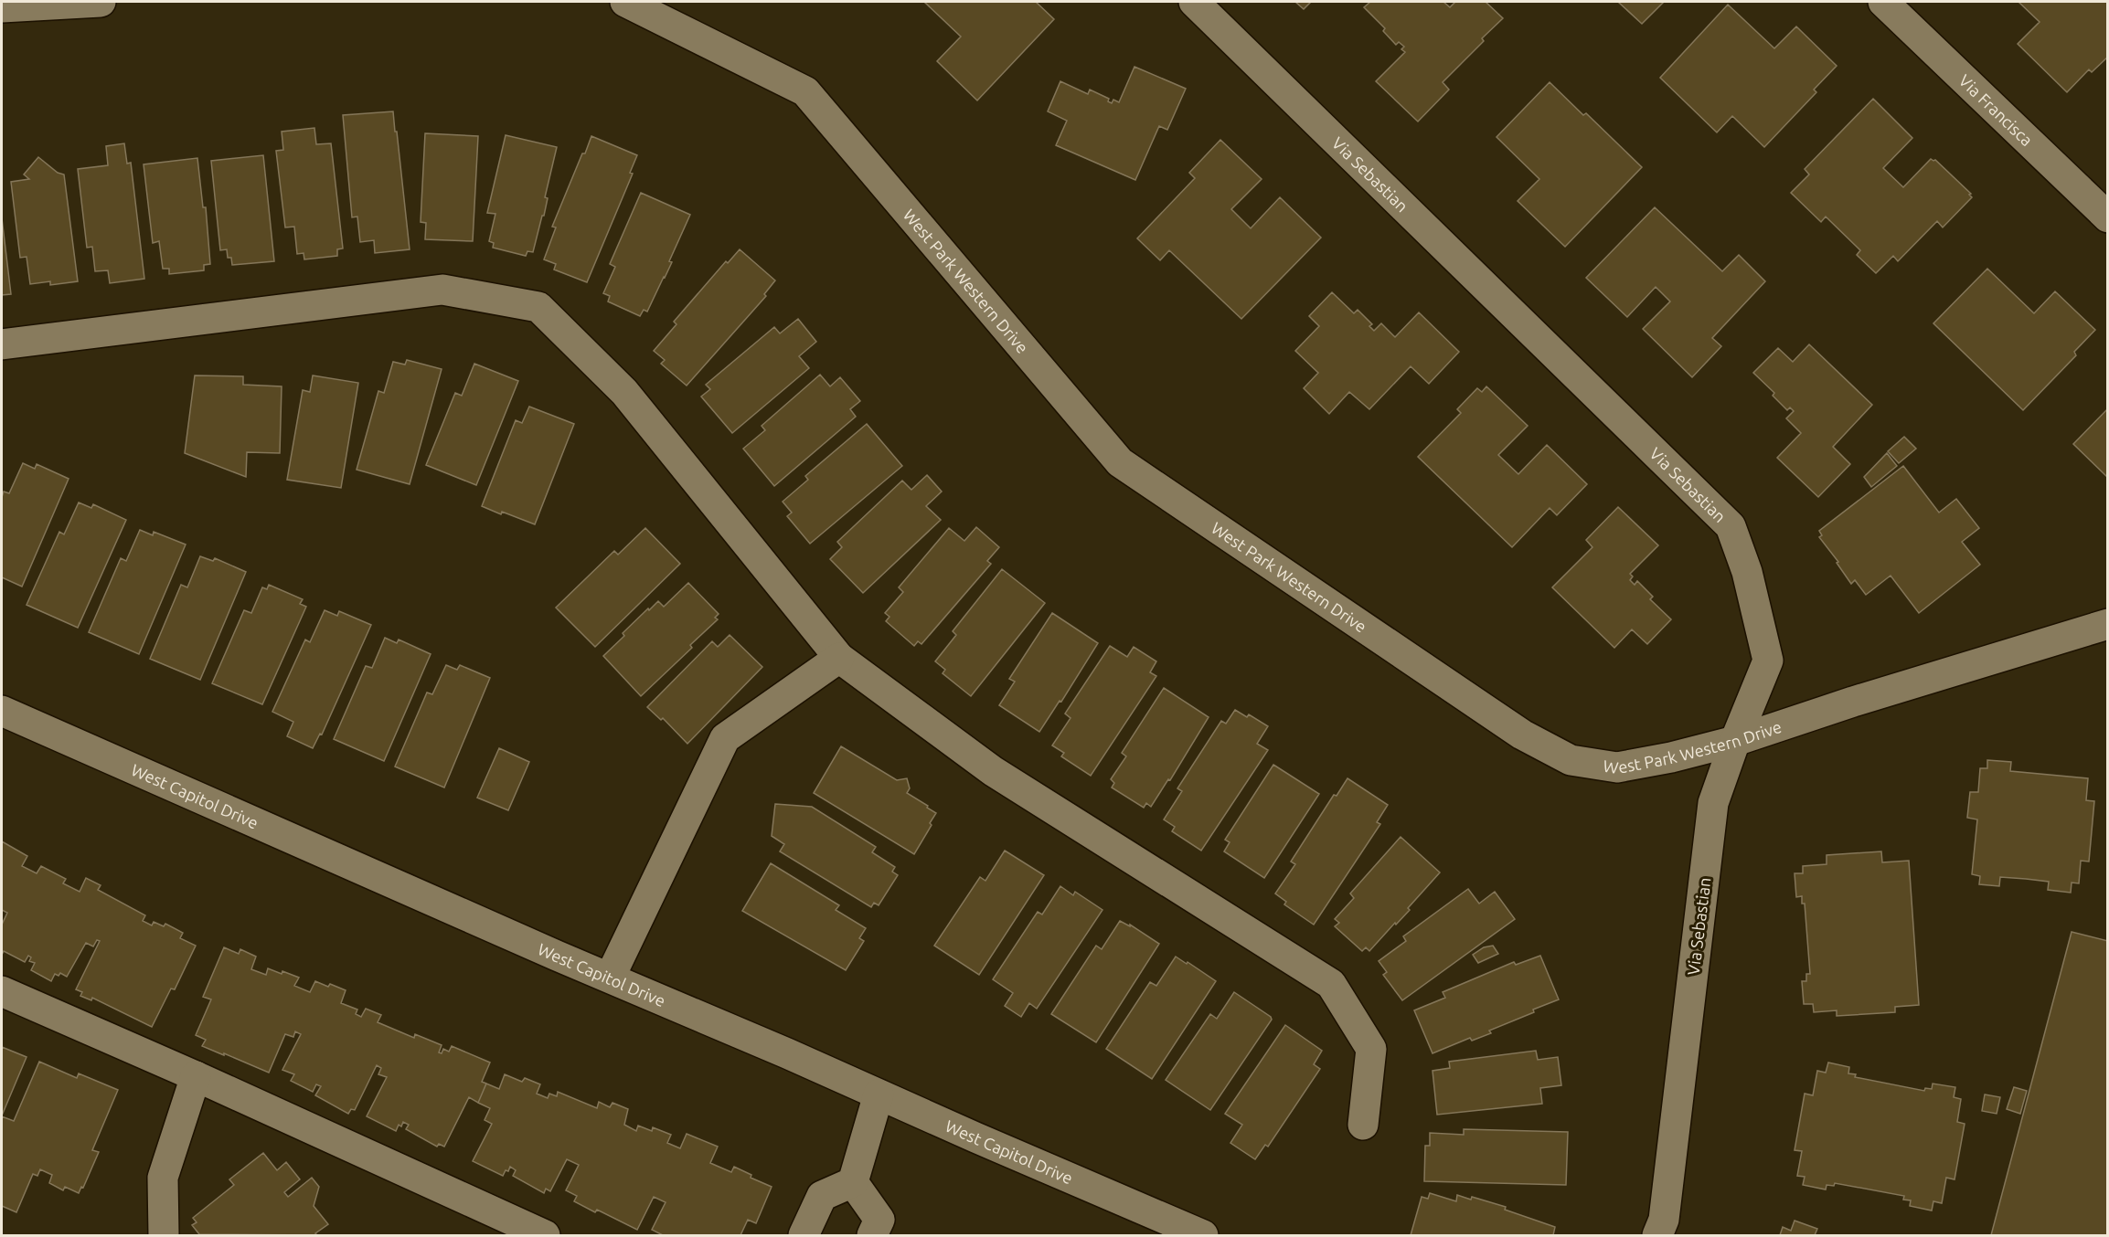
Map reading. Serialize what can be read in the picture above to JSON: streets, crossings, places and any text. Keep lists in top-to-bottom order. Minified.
{"streets":{"street":["Via Francisca","Via Sebastian","West Park Western Drive","West Capitol Drive"]},"crossings":[["Via Sebastian","West Park Western Drive"]]}
